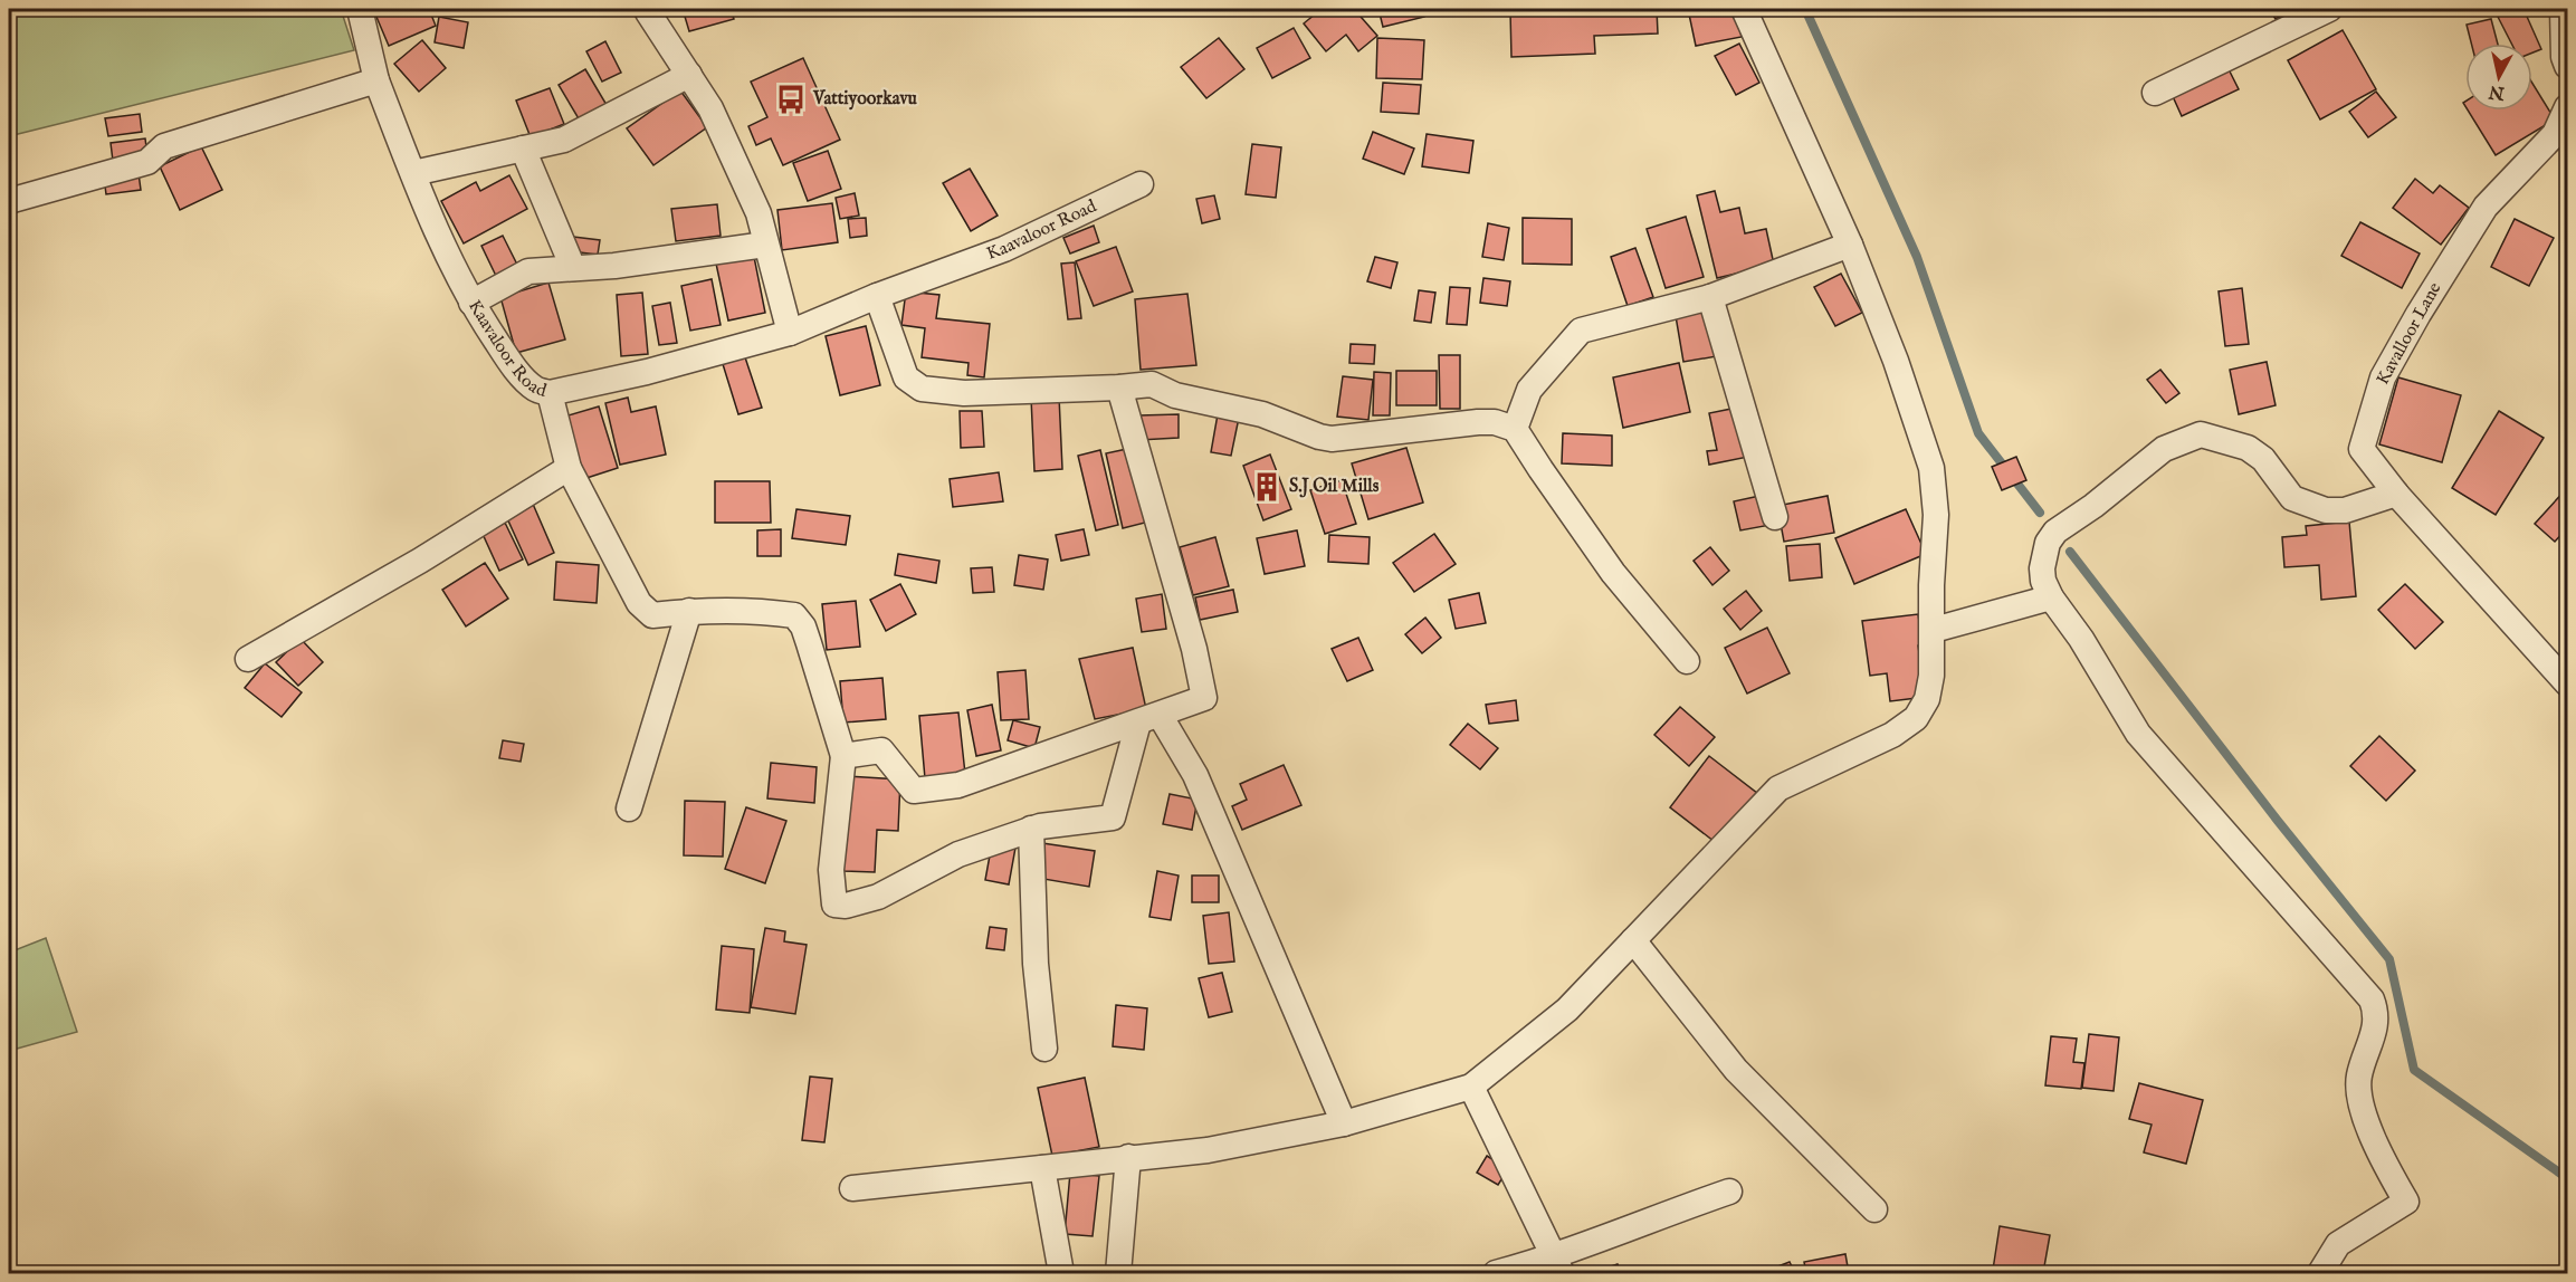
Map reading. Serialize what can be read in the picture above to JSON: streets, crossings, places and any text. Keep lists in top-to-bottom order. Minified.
{"streets":{"street":["Kaavaloor Road","Kavalloor Lane"]},"places":{"bus stop":["Vattiyoorkavu"],"building":["S.J Oil Mills"]},"north":"bottom"}
